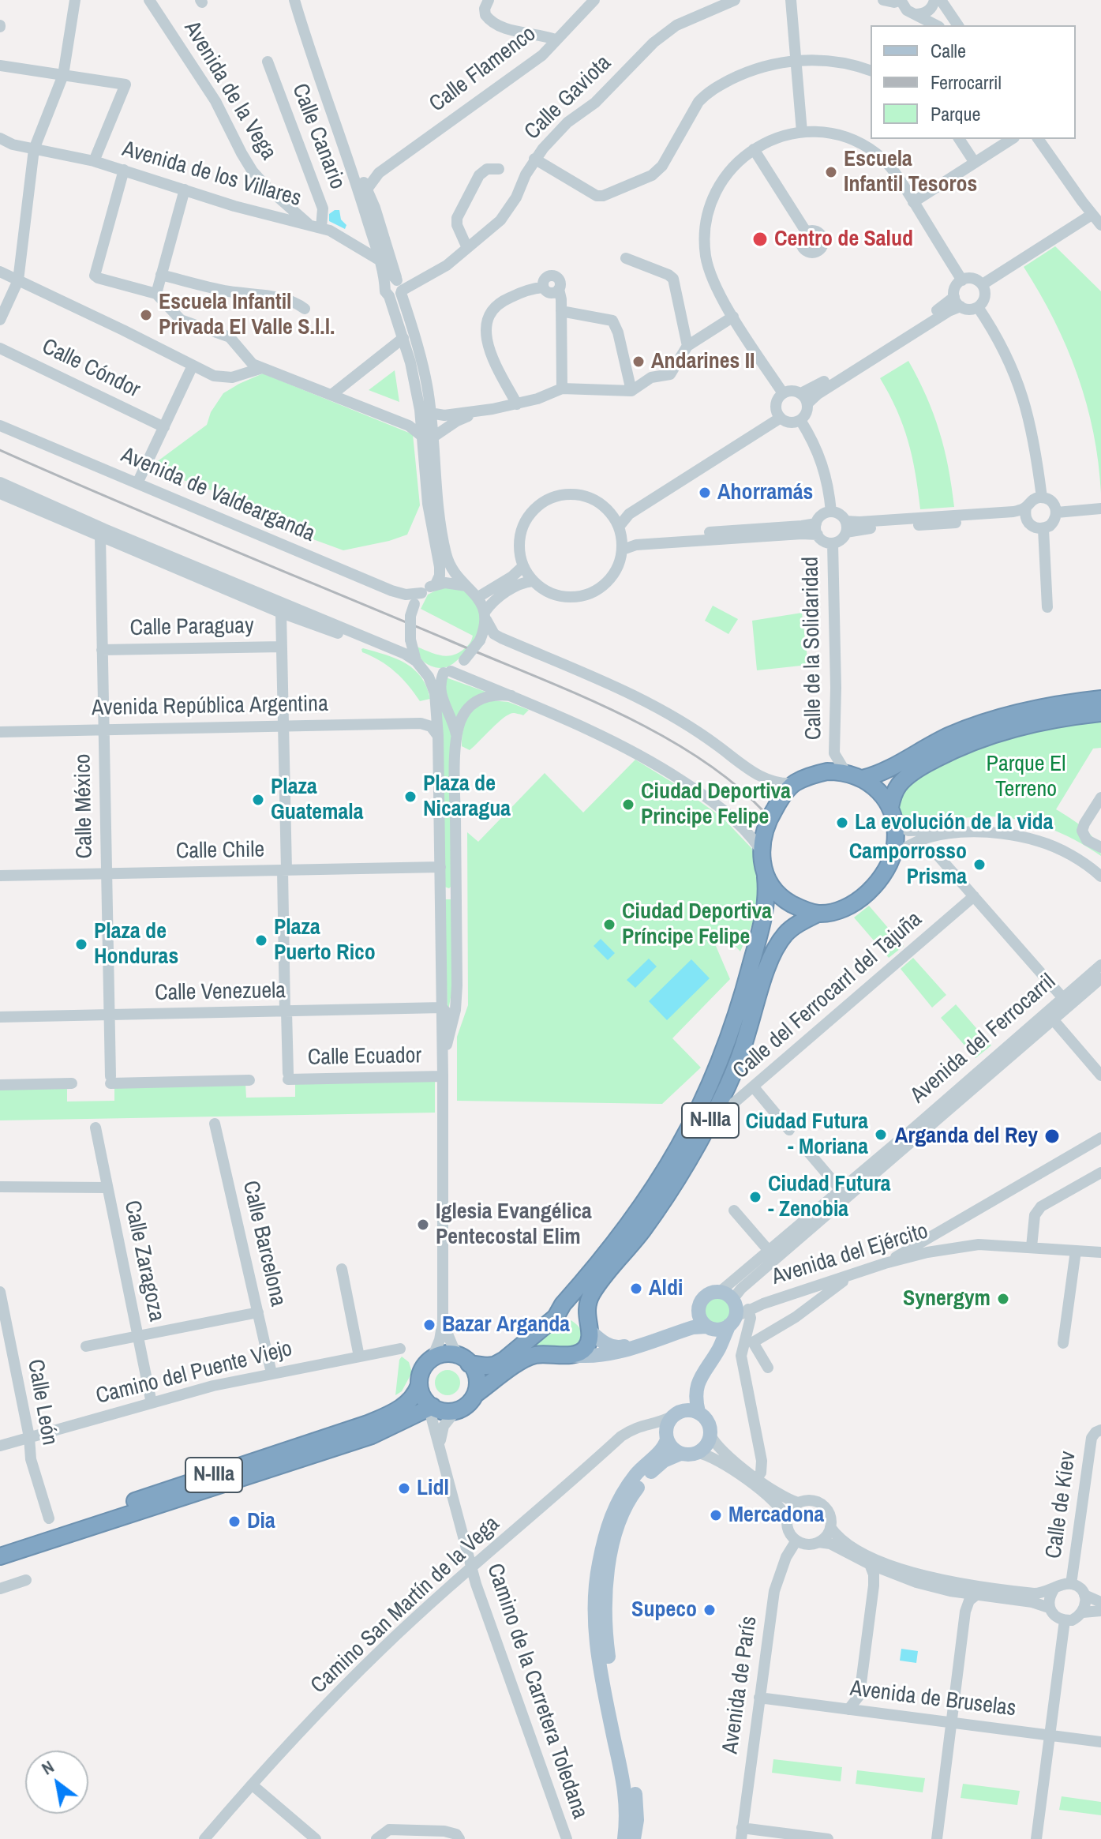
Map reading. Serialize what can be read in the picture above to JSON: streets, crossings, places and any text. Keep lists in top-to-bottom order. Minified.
{"streets":{"highway":["N-IIIa"],"street":["Calle Flamenco","Avenida de la Vega","Calle Gaviota","Calle Canario","Avenida de los Villares","Calle Cóndor","Avenida de Valdearganda","Calle Paraguay","Calle de la Solidaridad","Avenida República Argentina","Calle México","Calle Chile","Calle Venezuela","Calle del Ferrocarrl del Tajuña","Avenida del Ferrocarril","Calle Ecuador","Calle Barcelona","Avenida del Ejército","Calle Zaragoza","Camino del Puente Viejo","Calle León","Calle de Kiev","Camino San Martín de la Vega","Avenida de París","Camino de la Carretera Toledana","Avenida de Bruselas"]},"crossings":[["Avenida de la Vega","Avenida de los Villares"],["Calle Gaviota","Avenida de los Villares"],["Calle Canario","Avenida de los Villares"],["Calle Paraguay","Calle México"],["Calle de la Solidaridad","N-IIIa"],["Avenida República Argentina","Calle México"],["Calle México","Calle Chile"],["Calle México","Calle Venezuela"],["Calle Venezuela","Calle Ecuador"],["Calle del Ferrocarrl del Tajuña","N-IIIa"],["Avenida del Ferrocarril","Avenida del Ejército"],["N-IIIa","Camino de la Carretera Toledana"],["Calle Barcelona","Camino del Puente Viejo"],["Calle Zaragoza","Camino del Puente Viejo"],["Camino del Puente Viejo","Calle León"],["Camino San Martín de la Vega","Camino de la Carretera Toledana"],["Avenida de París","Avenida de Bruselas"]],"parks":["Parque El Terreno"],"places":["Escuela Infantil Tesoros","Centro de Salud","Escuela Infantil Privada El Valle S.l.l.","Andarines II","Ahorramás","Plaza de Nicaragua","Plaza Guatemala","Ciudad Deportiva Principe Felipe","La evolución de la vida","Camporrosso Prisma","Ciudad Deportiva Príncipe Felipe","Plaza Puerto Rico","Plaza de Honduras","Ciudad Futura - Moriana","Arganda del Rey","Ciudad Futura - Zenobia","Iglesia Evangélica Pentecostal Elim","Aldi","Synergym","Bazar Arganda","Lidl","Mercadona","Dia","Supeco"],"legend":["Calle","Ferrocarril","Parque"],"north":"top left"}
